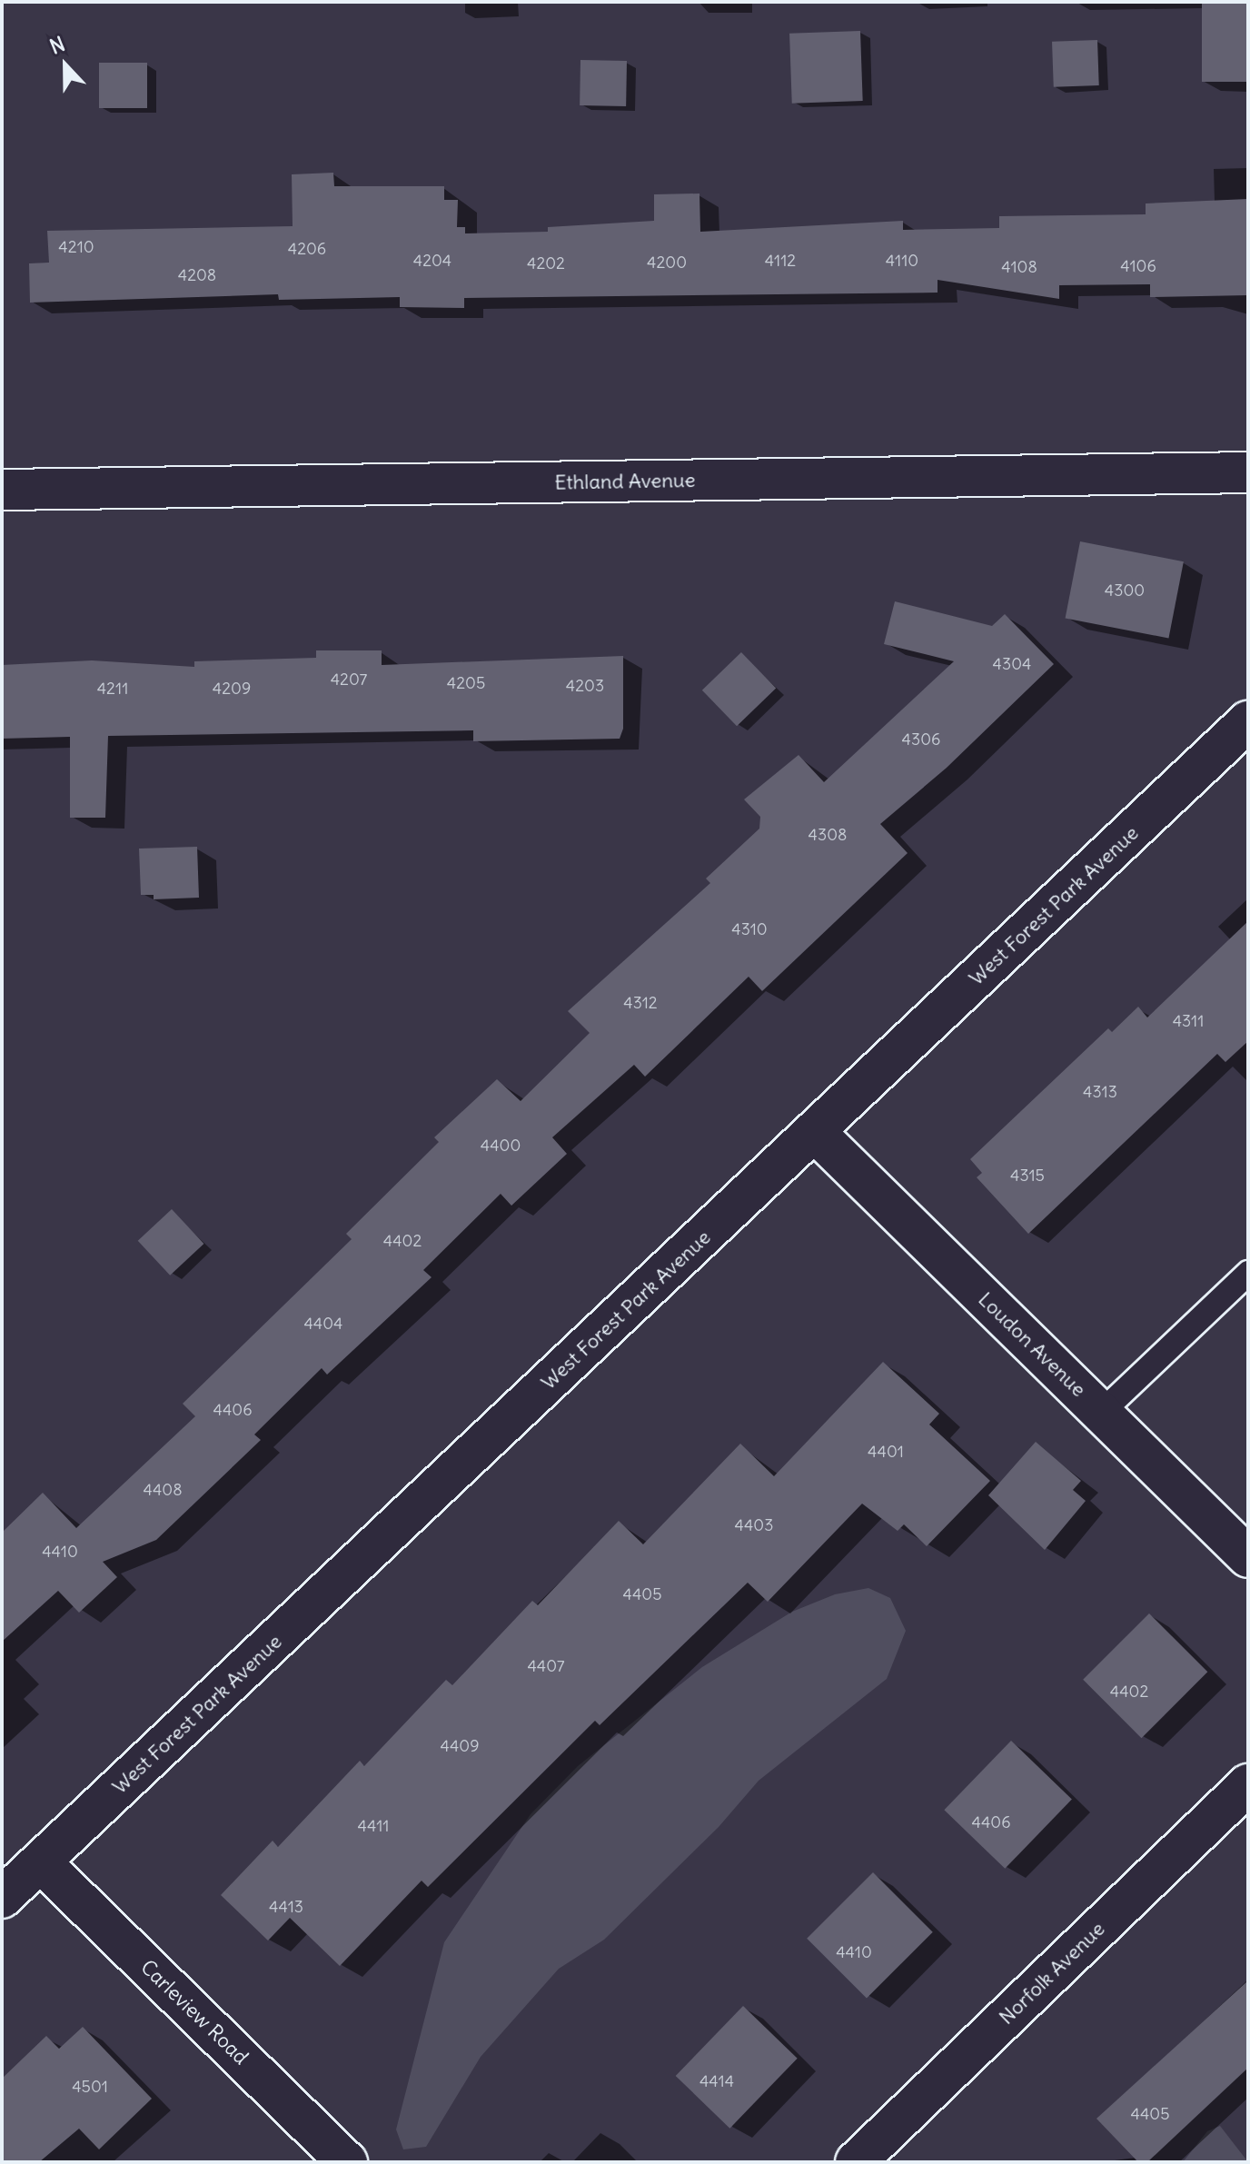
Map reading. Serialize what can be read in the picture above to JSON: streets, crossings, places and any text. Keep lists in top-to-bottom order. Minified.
{"streets":{"street":["Ethland Avenue","West Forest Park Avenue","Loudon Avenue","Norfolk Avenue","Carleview Road"]},"crossings":[["West Forest Park Avenue","Loudon Avenue"],["West Forest Park Avenue","Carleview Road"]],"house_numbers":["4210","4206","4204","4112","4110","4200","4202","4106","4108","4208","4300","4304","4207","4205","4203","4211","4209","4306","4308","4310","4312","4311","4313","4400","4315","4402","4404","4406","4401","4408","4403","4410","4405","4407","4402","4409","4406","4411","4413","4410","4414","4501","4405"],"north":"top"}
